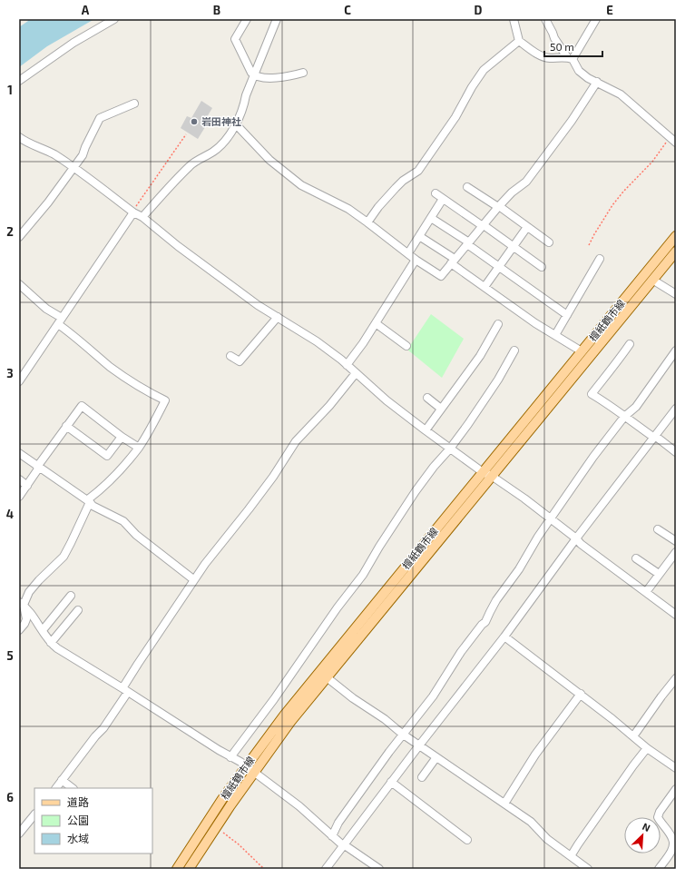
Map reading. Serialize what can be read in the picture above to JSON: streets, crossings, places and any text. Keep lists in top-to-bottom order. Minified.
{"streets":{"main road":["檀紙鶴市線"]},"places":["岩田神社"],"legend":["道路","公園","水域"],"scale_bar":"50 m","north":"top right","grid":{"columns":["A","B","C","D","E"],"rows":["1","2","3","4","5","6"]}}
